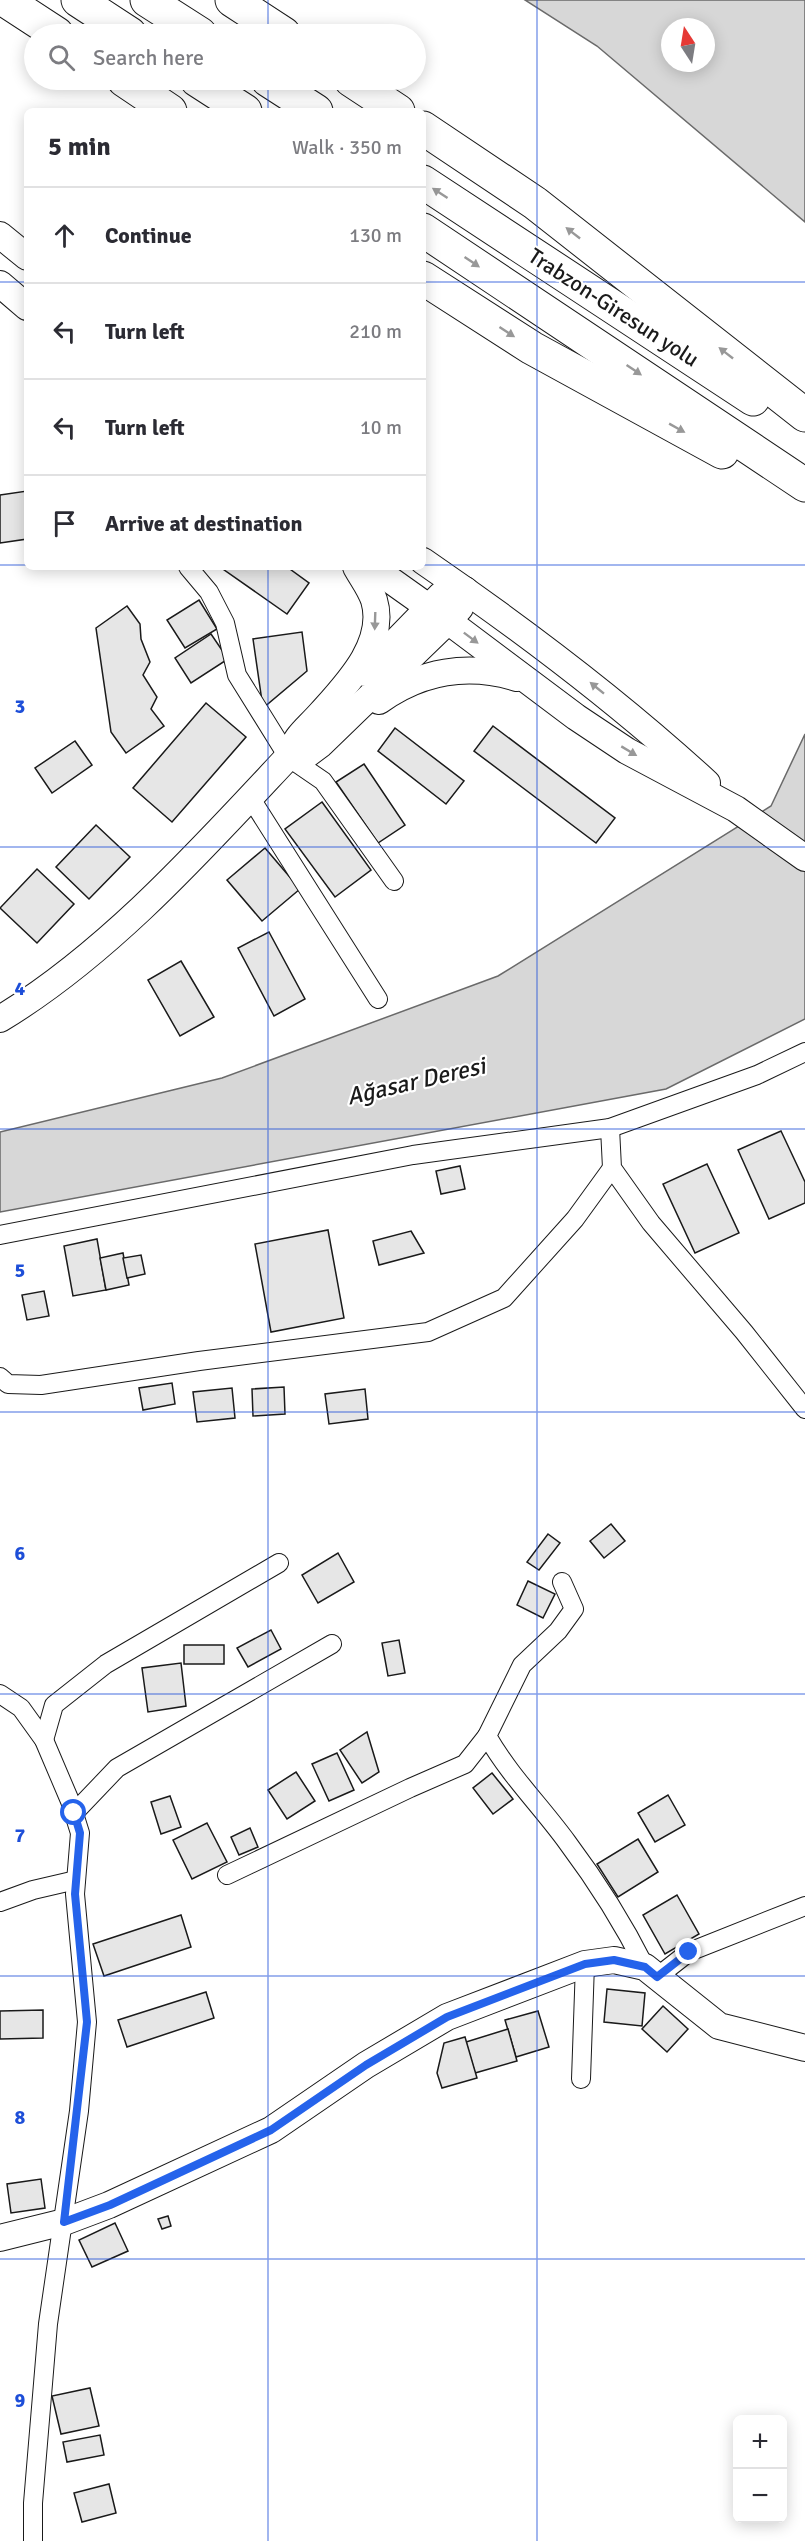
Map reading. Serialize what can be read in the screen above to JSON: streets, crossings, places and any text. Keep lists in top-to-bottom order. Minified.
{"streets":{"highway":["Trabzon-Giresun yolu"]},"water":["Ağasar Deresi"],"north":"top","page":{"search":"Search here","heading":["5 min","Walk · 350 m"],"list":[["Continue","130 m"],["Turn left","210 m"],["Turn left","10 m"],"Arrive at destination"],"map_buttons":["+","−"]},"grid":{"rows":["3","4","5","6","7","8","9"]}}
